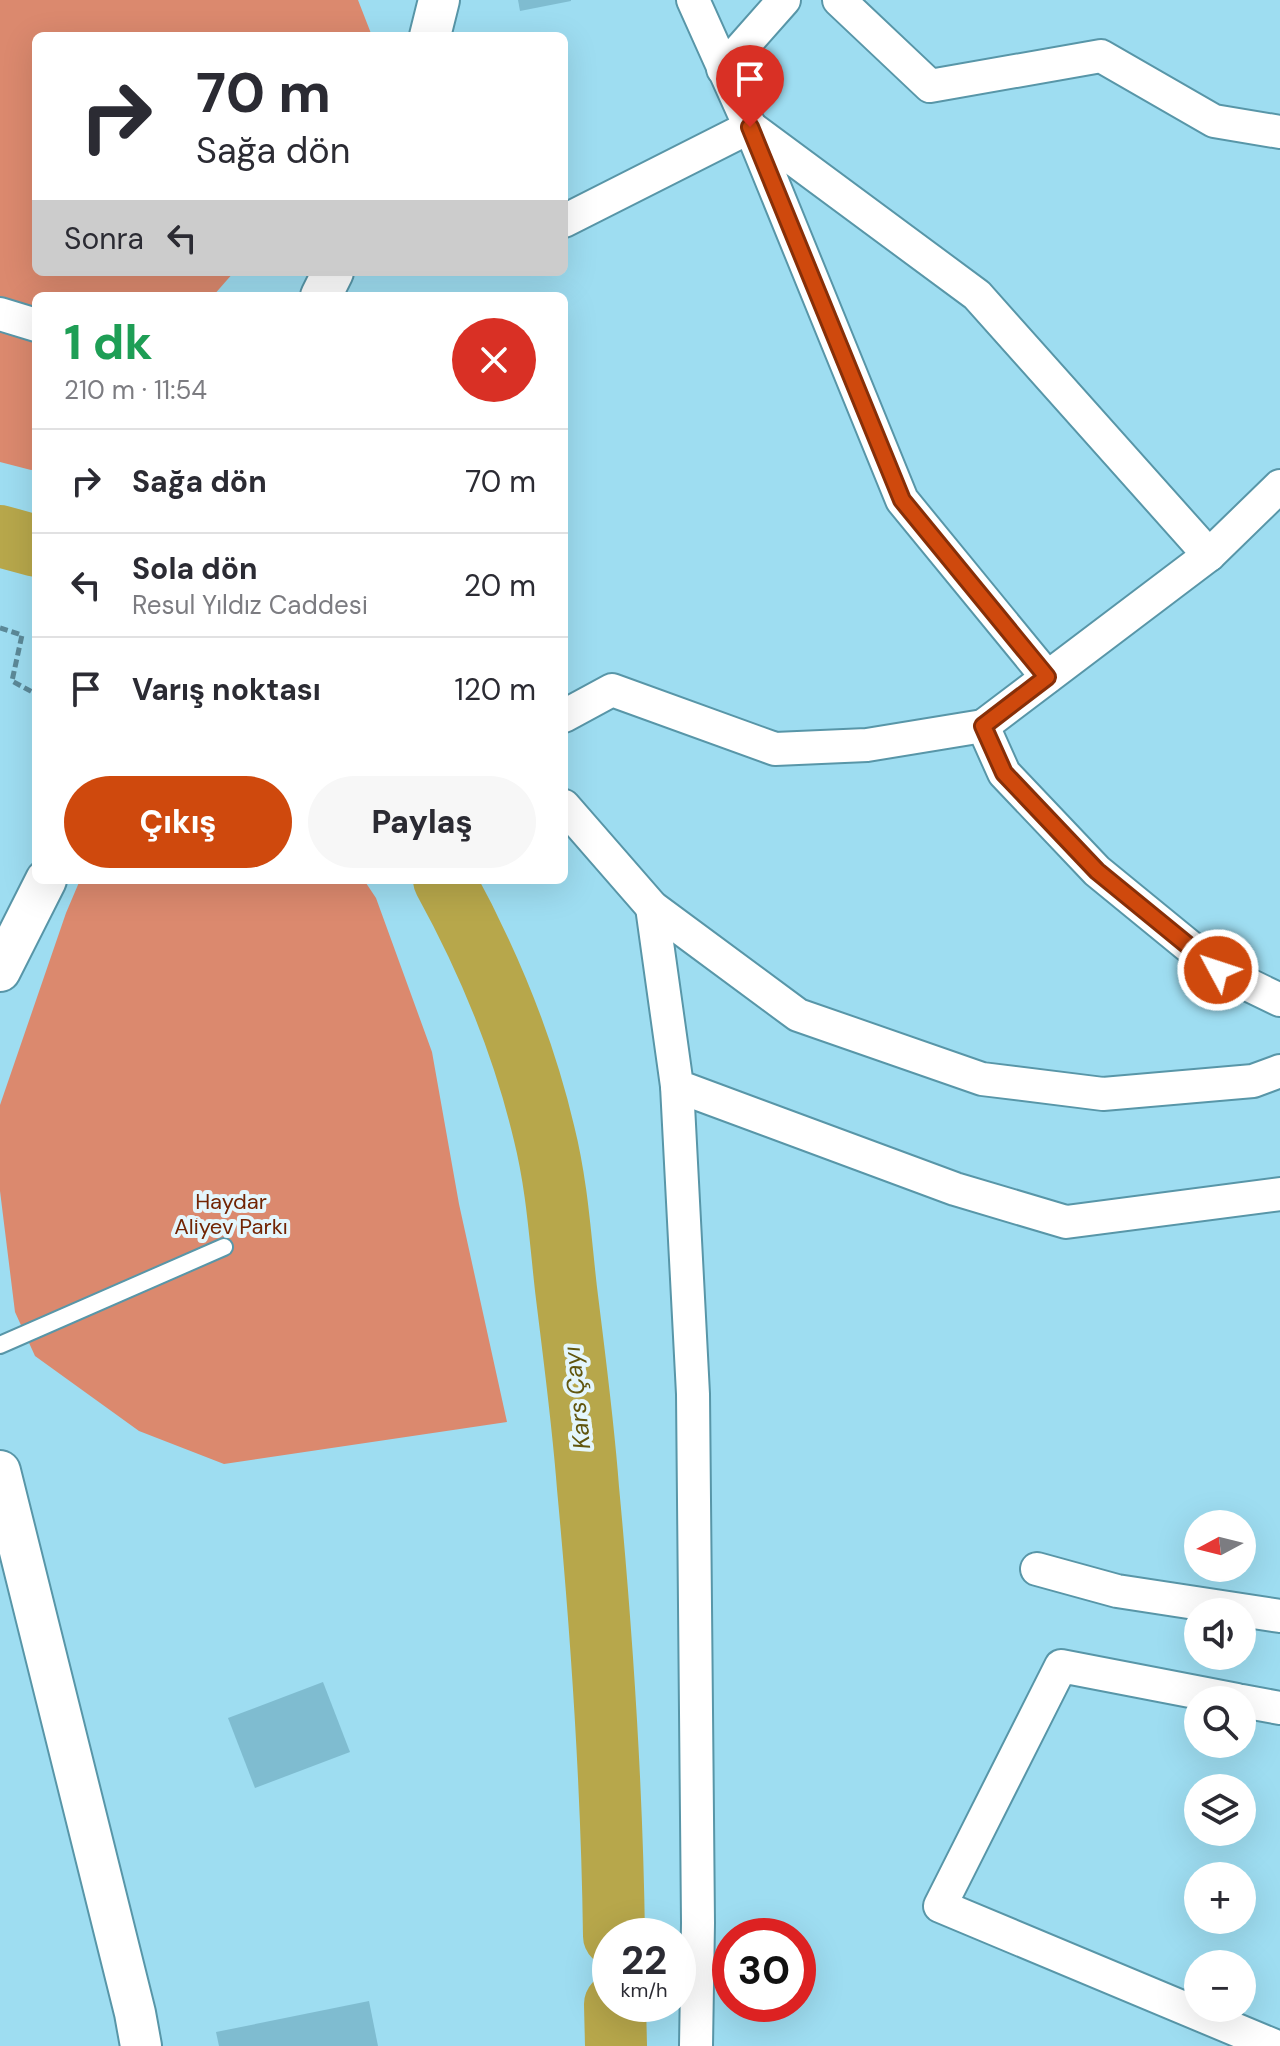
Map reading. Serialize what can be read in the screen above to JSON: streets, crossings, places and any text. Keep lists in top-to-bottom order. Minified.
{"water":["Kars Çayı"],"parks":["Haydar Aliyev Parkı"],"north":"left","page":{"turn":["70 m","Sağa dön"],"then":"Sonra","heading":["1 dk","210 m · 11:54"],"list":[{"name":"Sağa dön","value":"70 m"},{"name":"Sola dön","note":"Resul Yıldız Caddesi","value":"20 m"},{"name":"Varış noktası","value":"120 m"}],"buttons":["Çıkış","Paylaş"],"map_buttons":["+","−"],"speed":"22 km/h","limit":"30"}}
